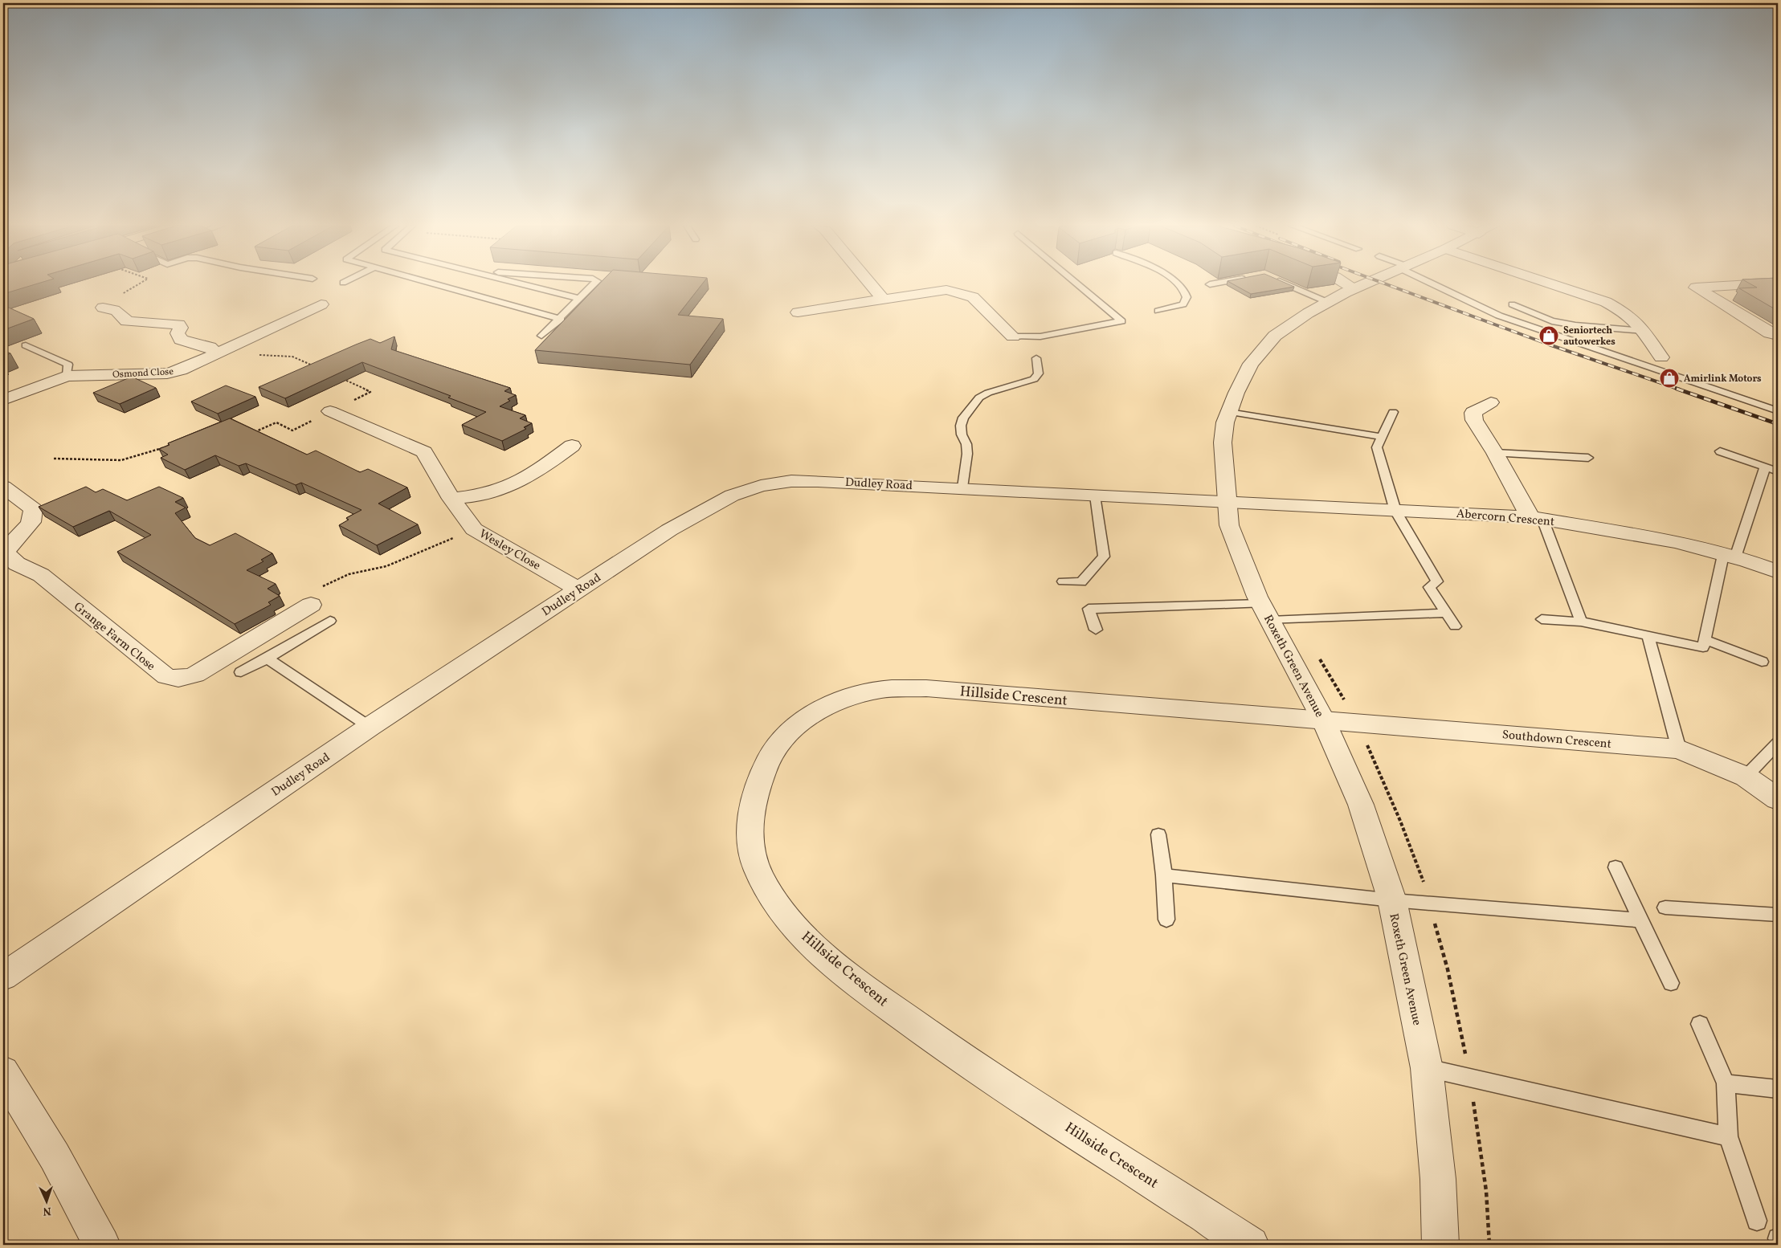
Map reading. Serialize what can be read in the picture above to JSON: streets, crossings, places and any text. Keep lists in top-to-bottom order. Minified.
{"streets":{"street":["Osmond Close","Dudley Road","Abercorn Crescent","Wesley Close","Grange Farm Close","Roxeth Green Avenue","Hillside Crescent","Southdown Crescent"]},"crossings":[["Dudley Road","Abercorn Crescent"],["Dudley Road","Wesley Close"],["Dudley Road","Roxeth Green Avenue"],["Abercorn Crescent","Roxeth Green Avenue"],["Roxeth Green Avenue","Hillside Crescent"],["Roxeth Green Avenue","Southdown Crescent"],["Hillside Crescent","Southdown Crescent"]],"places":{"shop":["Seniortech autowerkes","Amirlink Motors"]},"north":"bottom"}
